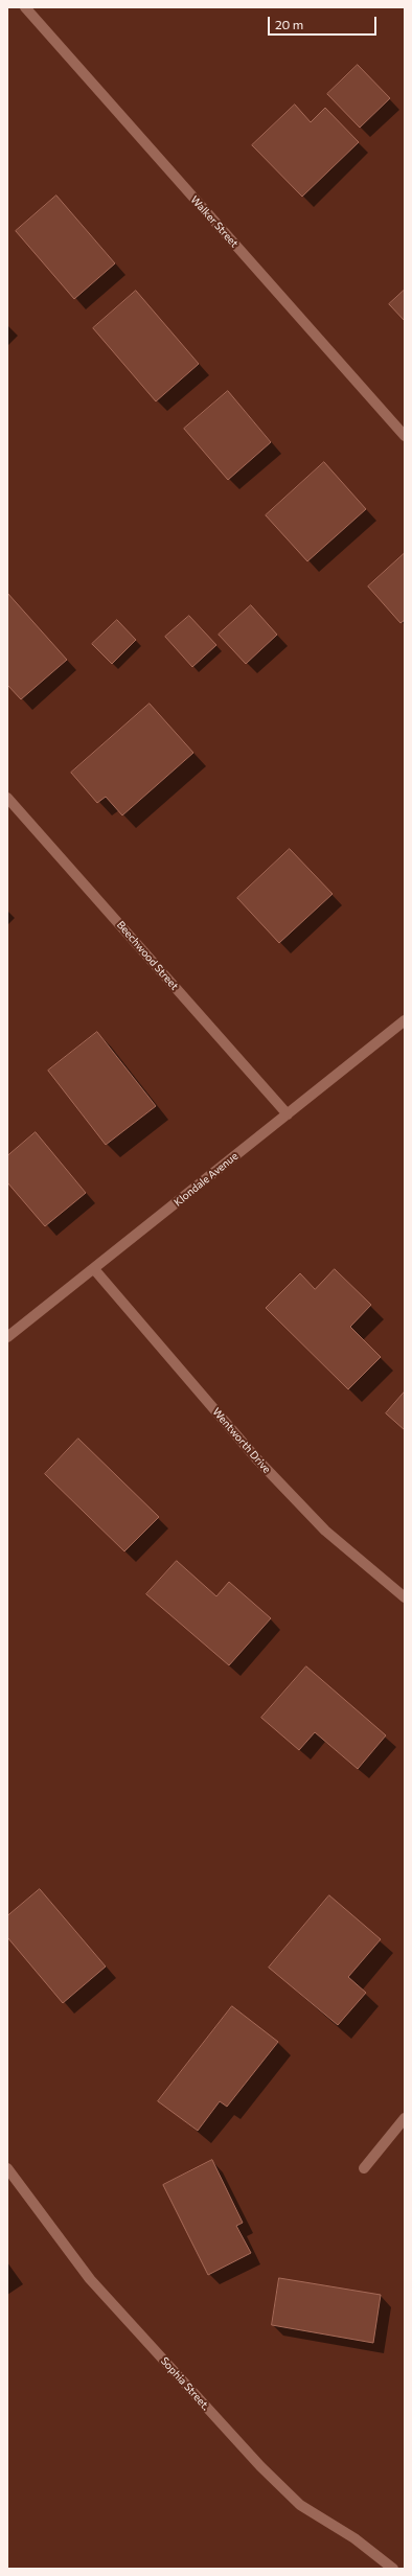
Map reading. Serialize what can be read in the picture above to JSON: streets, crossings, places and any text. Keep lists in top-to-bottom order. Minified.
{"streets":{"street":["Walker Street","Beechwood Street","Klondale Avenue","Wentworth Drive","Sophia Street."]},"crossings":[["Beechwood Street","Klondale Avenue"],["Klondale Avenue","Wentworth Drive"]],"scale_bar":"20 m"}
